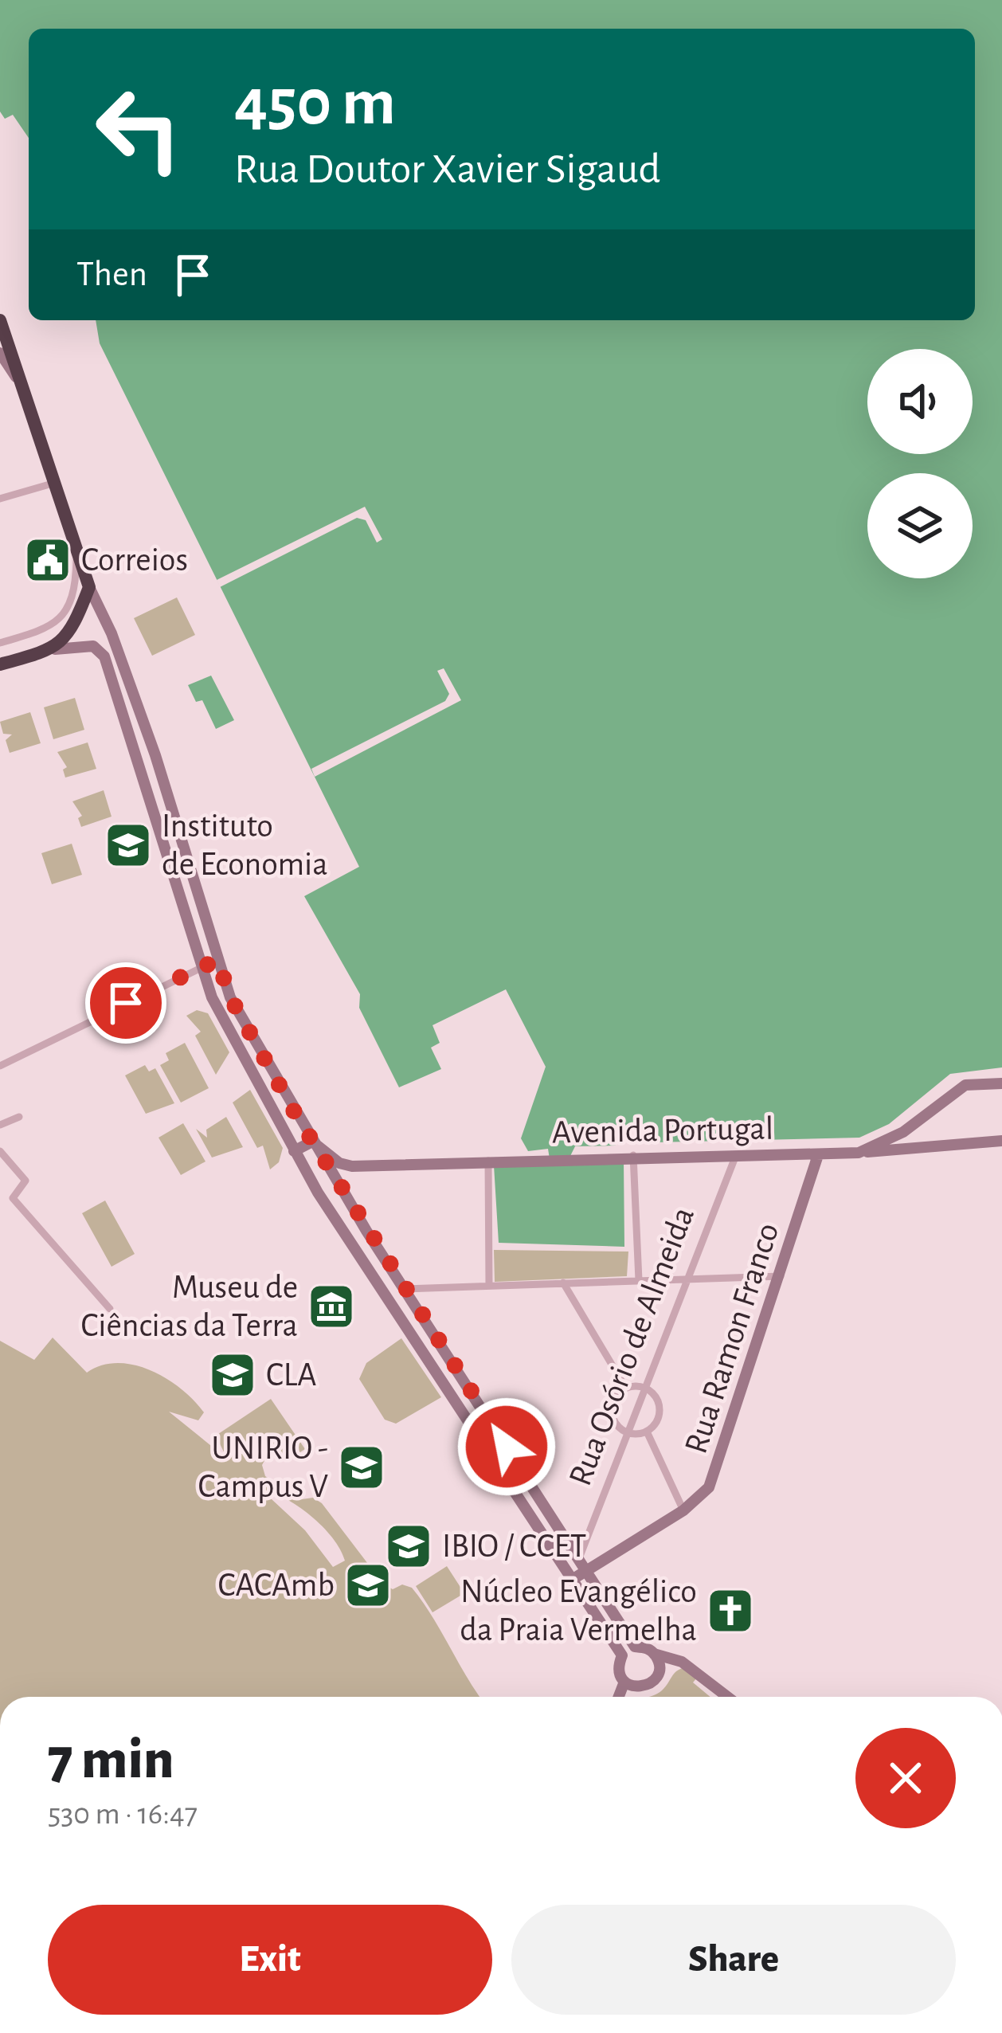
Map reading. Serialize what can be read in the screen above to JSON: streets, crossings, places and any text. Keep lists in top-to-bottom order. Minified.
{"streets":{"street":["Avenida Portugal","Rua Ramon Franco","Rua Osório de Almeida"]},"crossings":[["Avenida Portugal","Rua Ramon Franco"],["Avenida Portugal","Rua Osório de Almeida"]],"places":{"public building":["Correios"],"school or university":["Instituto de Economia","CLA","UNIRIO - Campus V","IBIO / CCET","CACAmb"],"museum":["Museu de Ciências da Terra"],"church":["Núcleo Evangélico da Praia Vermelha"]},"page":{"turn":["450 m","Rua Doutor Xavier Sigaud"],"then":"Then","heading":["7 min","530 m · 16:47"],"buttons":["Exit","Share"]}}
